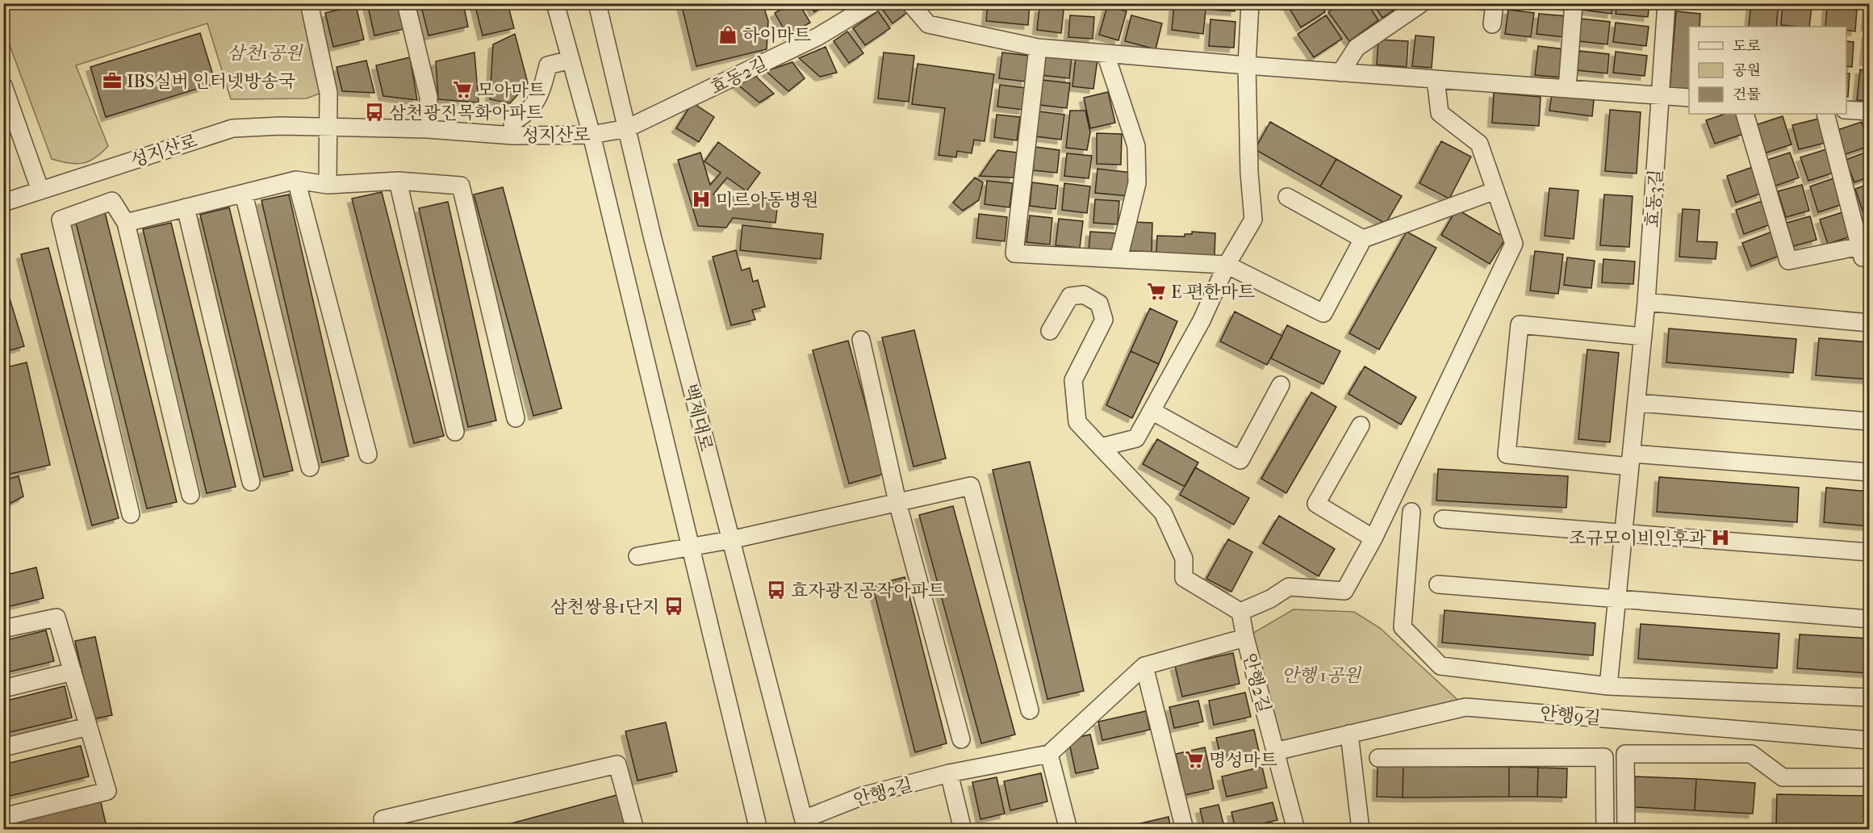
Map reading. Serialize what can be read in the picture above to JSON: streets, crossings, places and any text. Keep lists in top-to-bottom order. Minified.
{"streets":{"street":["효동2길","성지산로","효동3길","백제대로","안행2길","안행9길"]},"crossings":[["효동2길","성지산로"],["효동2길","백제대로"],["성지산로","백제대로"],["백제대로","안행2길"],["안행2길","안행9길"]],"parks":["삼천1공원","안행 1공원"],"places":{"shop":["하이마트"],"office":["IBS실버 인터넷방송국"],"supermarket":["모아마트","E-편한마트","명성마트"],"bus stop":["삼천광진목화아파트","효자광진공작아파트","삼천쌍용1단지"],"hospital":["미르아동병원","조규모이비인후과"]},"legend":["도로","공원","건물"]}
